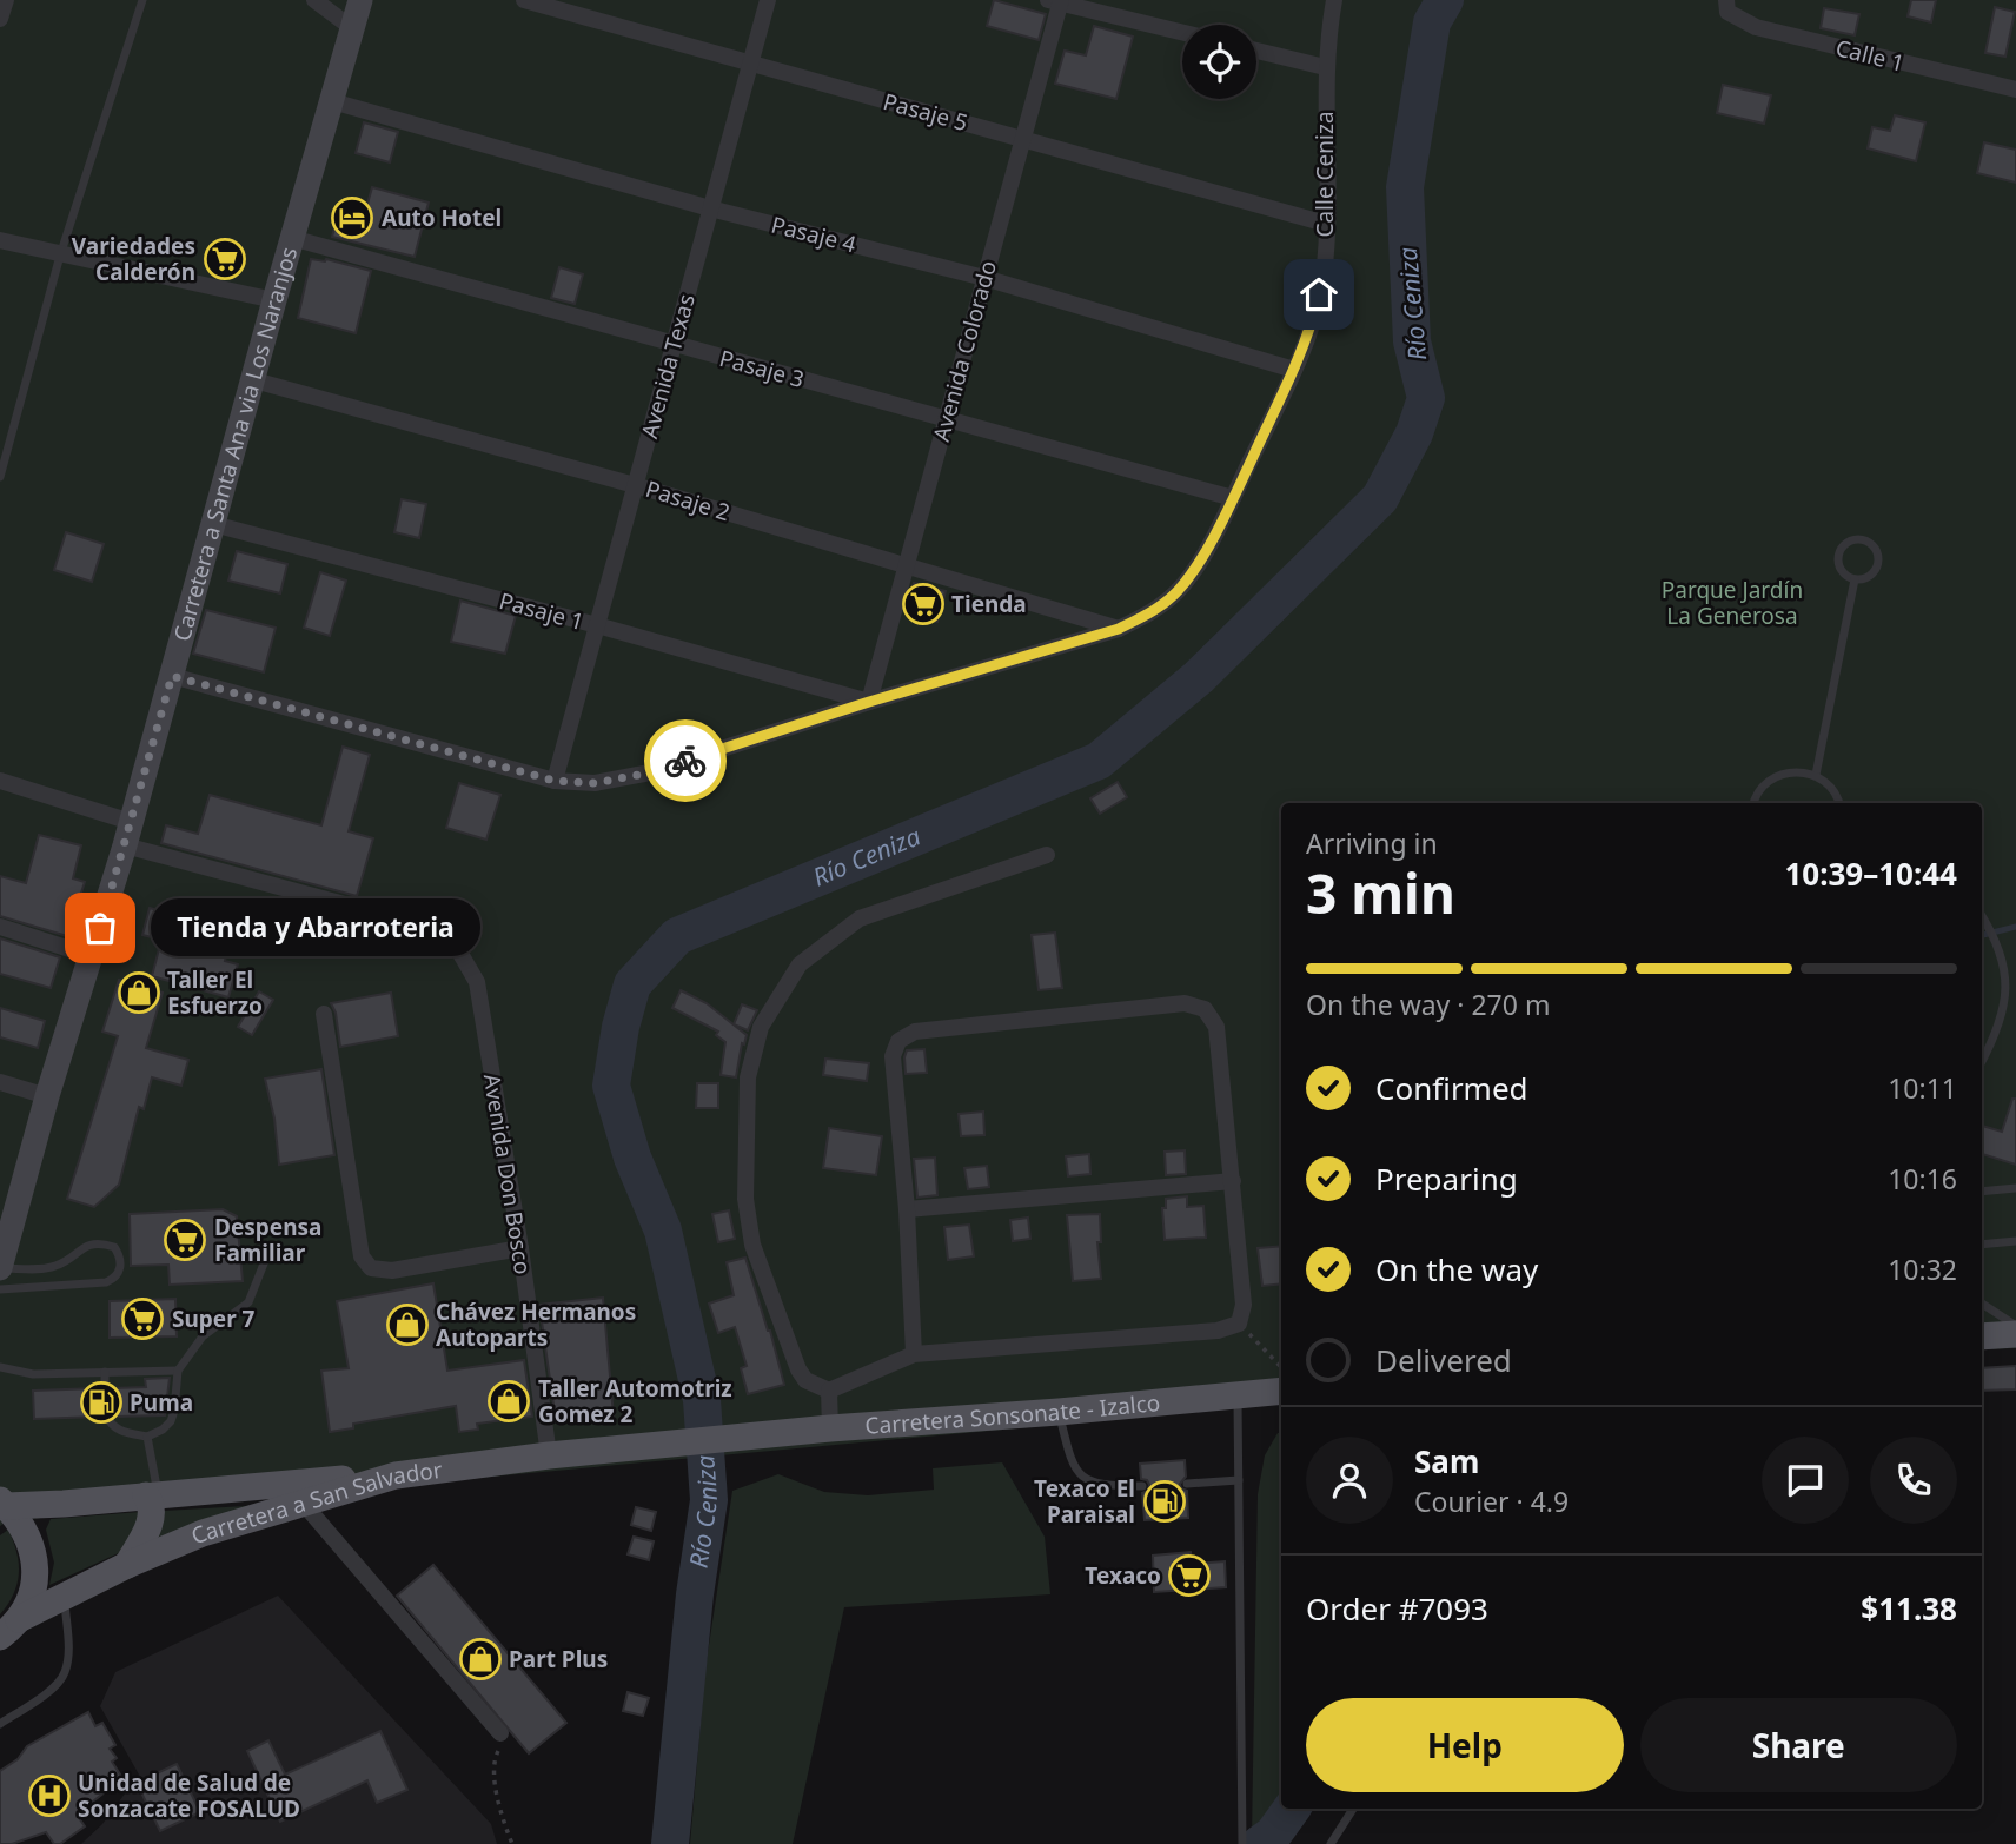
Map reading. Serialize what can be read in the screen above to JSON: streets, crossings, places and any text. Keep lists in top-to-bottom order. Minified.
{"streets":{"main road":["Carretera a Santa Ana via Los Naranjos","Carretera Sonsonate - Izalco","Carretera a San Salvador"],"street":["Calle 1","Pasaje 5","Calle Ceniza","Pasaje 4","Avenida Colorado","Avenida Texas","Pasaje 3","Pasaje 2","Pasaje 1","Avenida Don Bosco"]},"crossings":[["Pasaje 5","Calle Ceniza"],["Pasaje 5","Avenida Colorado"],["Pasaje 5","Avenida Texas"],["Calle Ceniza","Pasaje 4"],["Calle Ceniza","Avenida Colorado"],["Calle Ceniza","Avenida Texas"],["Calle Ceniza","Pasaje 3"],["Calle Ceniza","Carretera a Santa Ana via Los Naranjos"],["Calle Ceniza","Pasaje 2"],["Calle Ceniza","Pasaje 1"],["Pasaje 4","Avenida Colorado"],["Pasaje 4","Avenida Texas"],["Pasaje 4","Carretera a Santa Ana via Los Naranjos"],["Avenida Colorado","Pasaje 3"],["Avenida Colorado","Pasaje 2"],["Avenida Colorado","Pasaje 1"],["Avenida Texas","Pasaje 3"],["Avenida Texas","Pasaje 2"],["Avenida Texas","Pasaje 1"],["Pasaje 3","Carretera a Santa Ana via Los Naranjos"],["Carretera a Santa Ana via Los Naranjos","Pasaje 2"],["Carretera a Santa Ana via Los Naranjos","Pasaje 1"],["Carretera a Santa Ana via Los Naranjos","Avenida Don Bosco"],["Avenida Don Bosco","Carretera a San Salvador"],["Carretera Sonsonate - Izalco","Carretera a San Salvador"]],"water":["Río Ceniza"],"parks":["Parque Jardín La Generosa"],"places":{"hotel":["Auto Hotel"],"supermarket":["Variedades Calderón","Tienda","Despensa Familiar","Super 7","Texaco"],"other":["Tienda y Abarroteria"],"shop":["Taller El Esfuerzo","Chávez Hermanos Autoparts","Taller Automotriz Gomez 2","Part Plus"],"fuel station":["Puma","Texaco El Paraisal"],"hospital":["Unidad de Salud de Sonzacate FOSALUD"]},"page":{"heading":["3 min","Arriving in","10:39–10:44"],"panel":["Sam","Courier · 4.9","Order #7093","$11.38"],"bubble":"Tienda y Abarroteria","bar":"On the way · 270 m","list":[["Confirmed","10:11"],["Preparing","10:16"],["On the way","10:32"],"Delivered"],"buttons":["Help","Share"]}}
